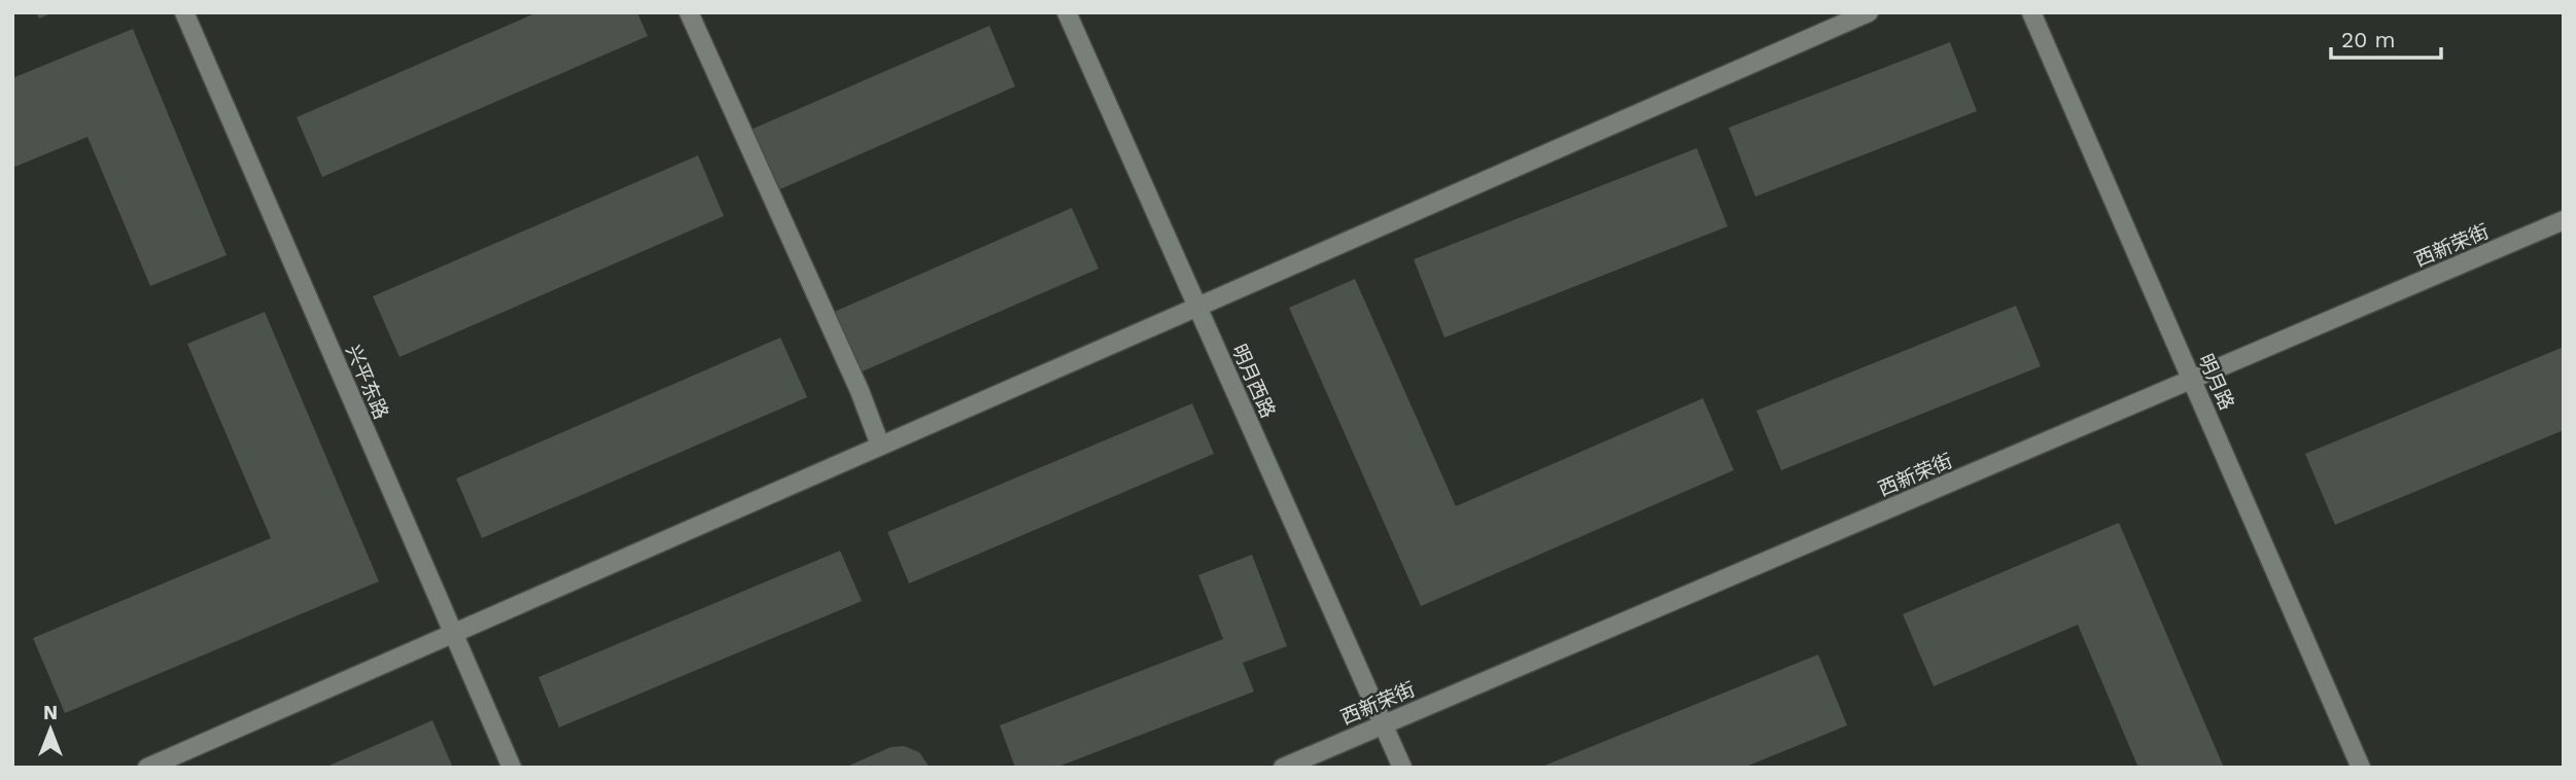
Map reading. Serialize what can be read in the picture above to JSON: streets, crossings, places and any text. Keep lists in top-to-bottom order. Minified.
{"streets":{"street":["西新荣街","明月西路","兴平东路","明月路"]},"crossings":[["西新荣街","明月西路"],["西新荣街","明月路"]],"scale_bar":"20 m","north":"top"}
